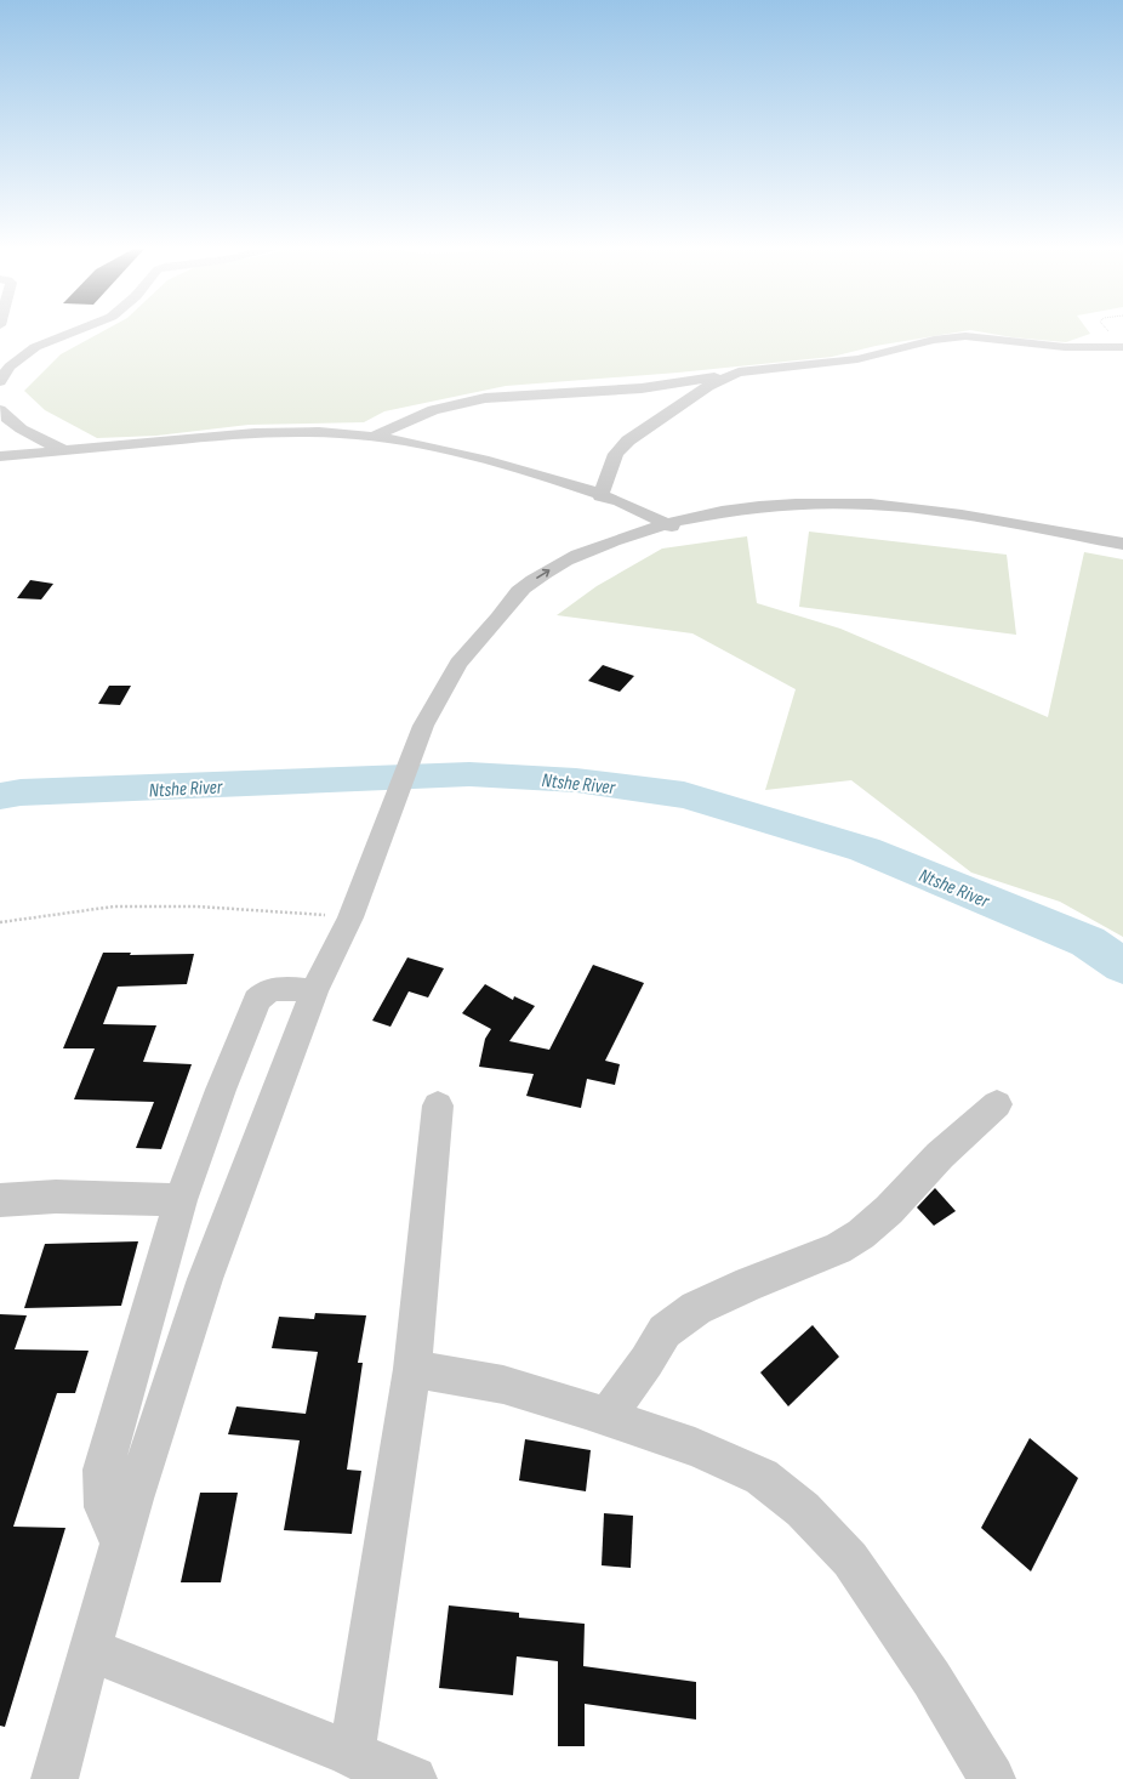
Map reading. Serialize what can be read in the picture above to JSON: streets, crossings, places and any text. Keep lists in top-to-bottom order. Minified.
{"water":["Ntshe River"]}
